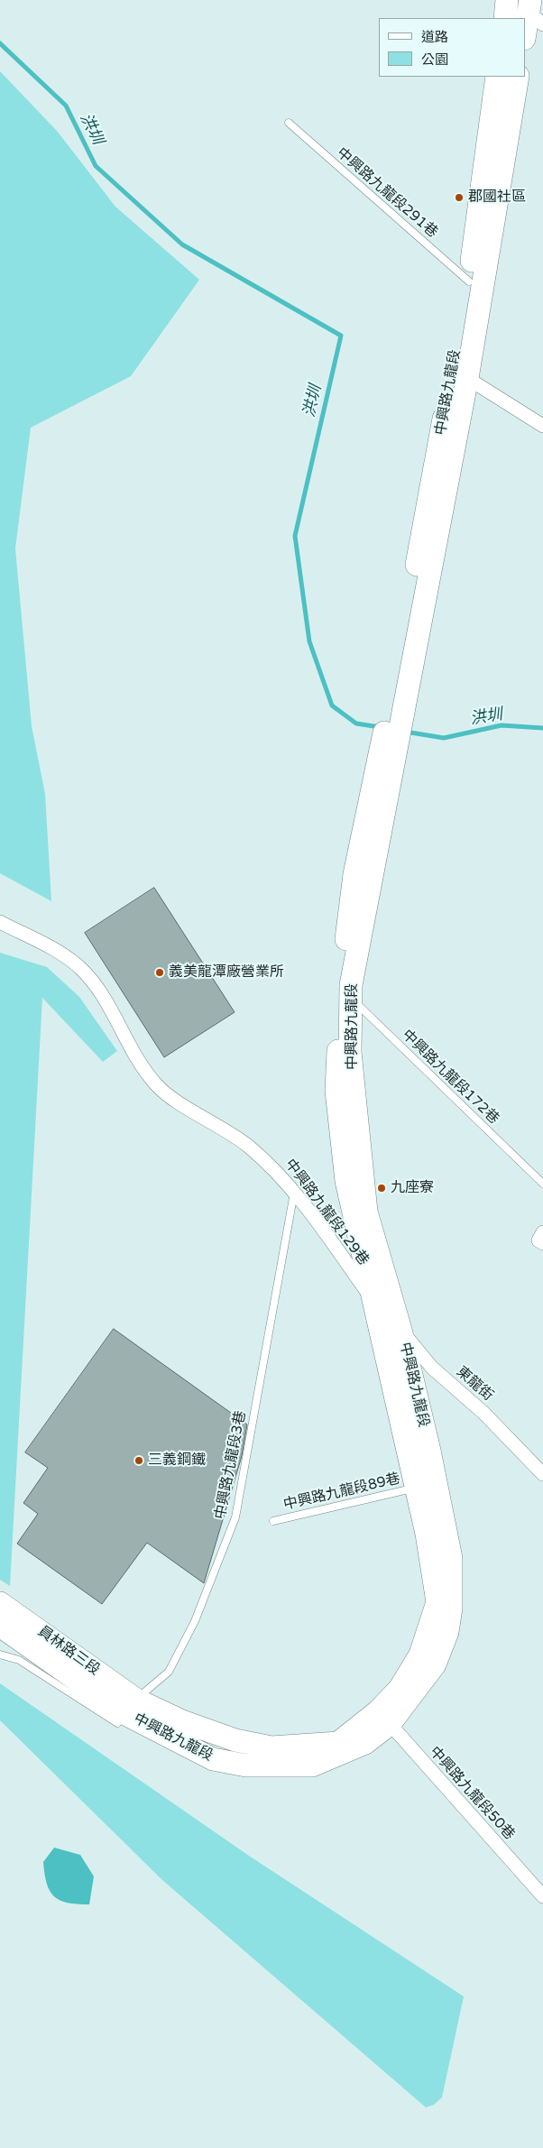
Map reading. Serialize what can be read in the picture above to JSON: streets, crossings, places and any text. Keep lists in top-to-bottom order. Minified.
{"streets":{"main road":["中興路九龍段","員林路三段"],"street":["中興路九龍段129巷","東龍街","中興路九龍段50巷"],"lane":["中興路九龍段291巷","中興路九龍段172巷","中興路九龍段3巷","中興路九龍段89巷"]},"crossings":[["中興路九龍段291巷","中興路九龍段"],["中興路九龍段","中興路九龍段172巷"],["中興路九龍段","中興路九龍段129巷"],["中興路九龍段","東龍街"],["中興路九龍段","中興路九龍段3巷"],["中興路九龍段","中興路九龍段89巷"],["中興路九龍段","員林路三段"],["中興路九龍段","中興路九龍段50巷"],["中興路九龍段129巷","東龍街"],["中興路九龍段129巷","中興路九龍段3巷"],["中興路九龍段3巷","員林路三段"]],"water":["洪圳"],"places":["郡國社區","義美龍潭廠營業所","九座寮","三義鋼鐵"],"legend":["道路","公園"]}
